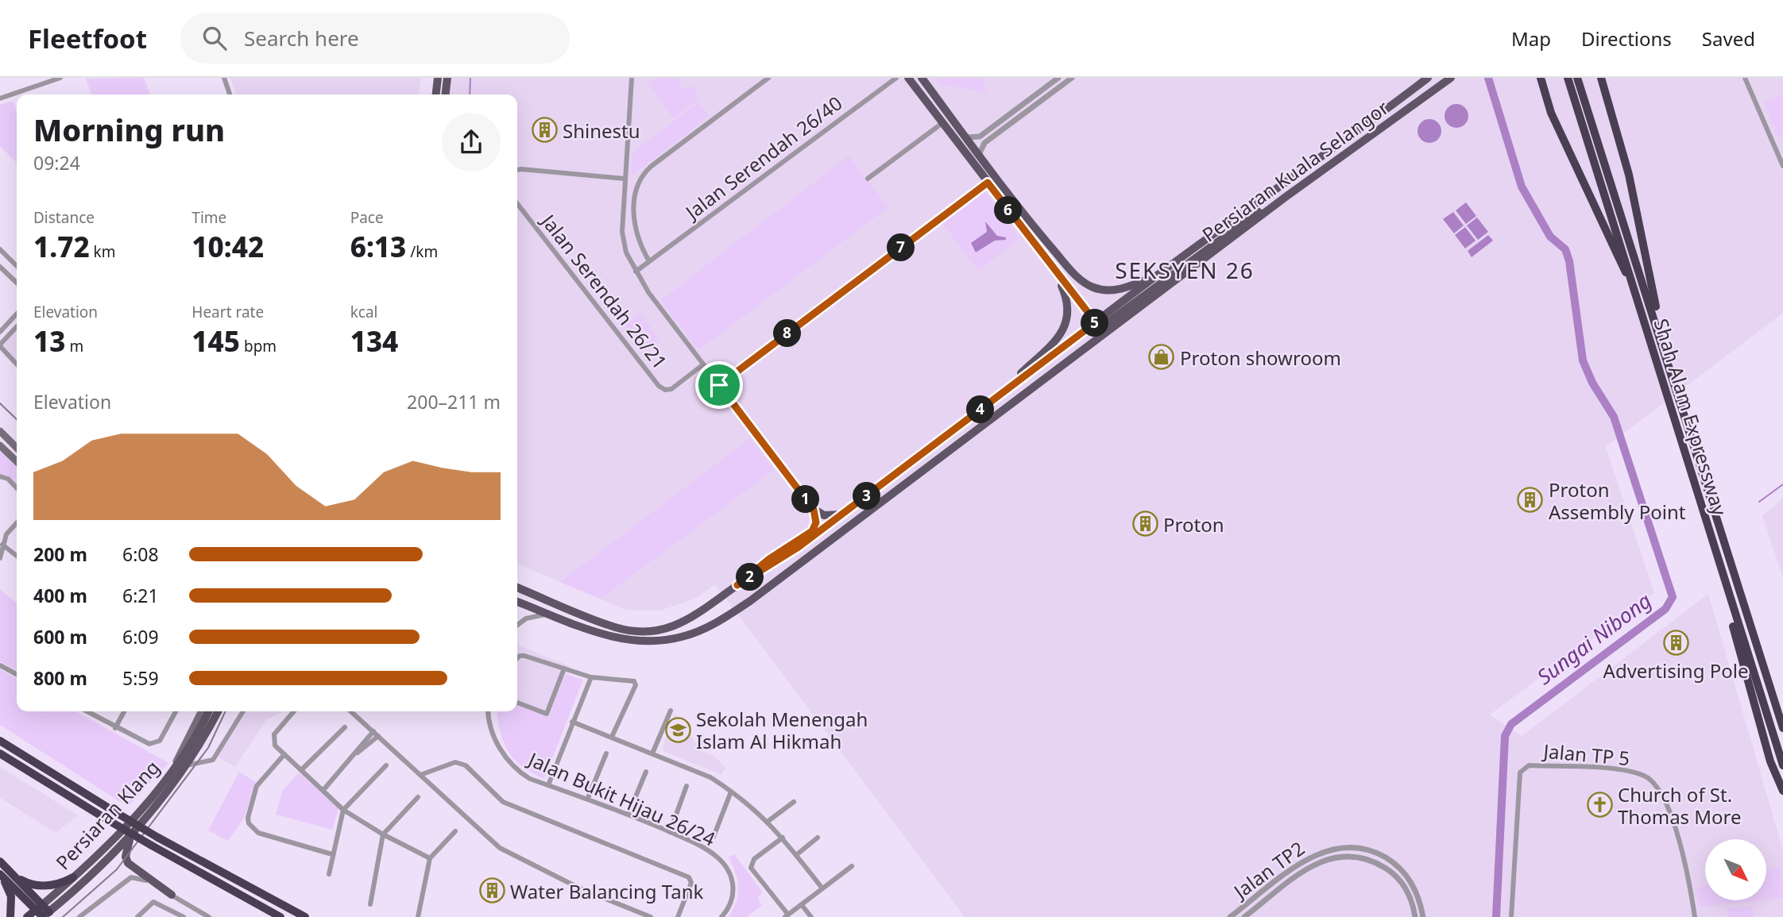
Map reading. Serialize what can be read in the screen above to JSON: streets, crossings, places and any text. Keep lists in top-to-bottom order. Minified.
{"streets":{"highway":["Shah Alam Expressway"],"main road":["Persiaran Kuala Selangor","Persiaran Klang"],"street":["Jalan Serendah 26/40","Jalan Serendah 26/21","Jalan TP 5","Jalan Bukit Hijau 26/24","Jalan TP2"]},"districts":["SEKSYEN 26"],"water":["Sungai Nibong"],"places":{"building":["Shinestu","Proton Assembly Point","Proton","Advertising Pole","Water Balancing Tank"],"shop":["Proton showroom"],"school or university":["Sekolah Menengah Islam Al Hikmah"],"church":["Church of St. Thomas More"]},"north":"bottom right","page":{"header":"Fleetfoot","search":"Search here","nav":["Map","Directions","Saved"],"heading":["Morning run","09:24"],"stats":[["Distance","1.72 km"],["Time","10:42"],["Pace","6:13 /km"],["Elevation","13 m"],["Heart rate","145 bpm"],["kcal","134"]],"pins":["6","7","5","8","4","3","1","2"],"chart":["Elevation","200–211 m"],"list":[{"name":"200 m","note":"6:08"},{"name":"400 m","note":"6:21"},{"name":"600 m","note":"6:09"},{"name":"800 m","note":"5:59"}]}}
